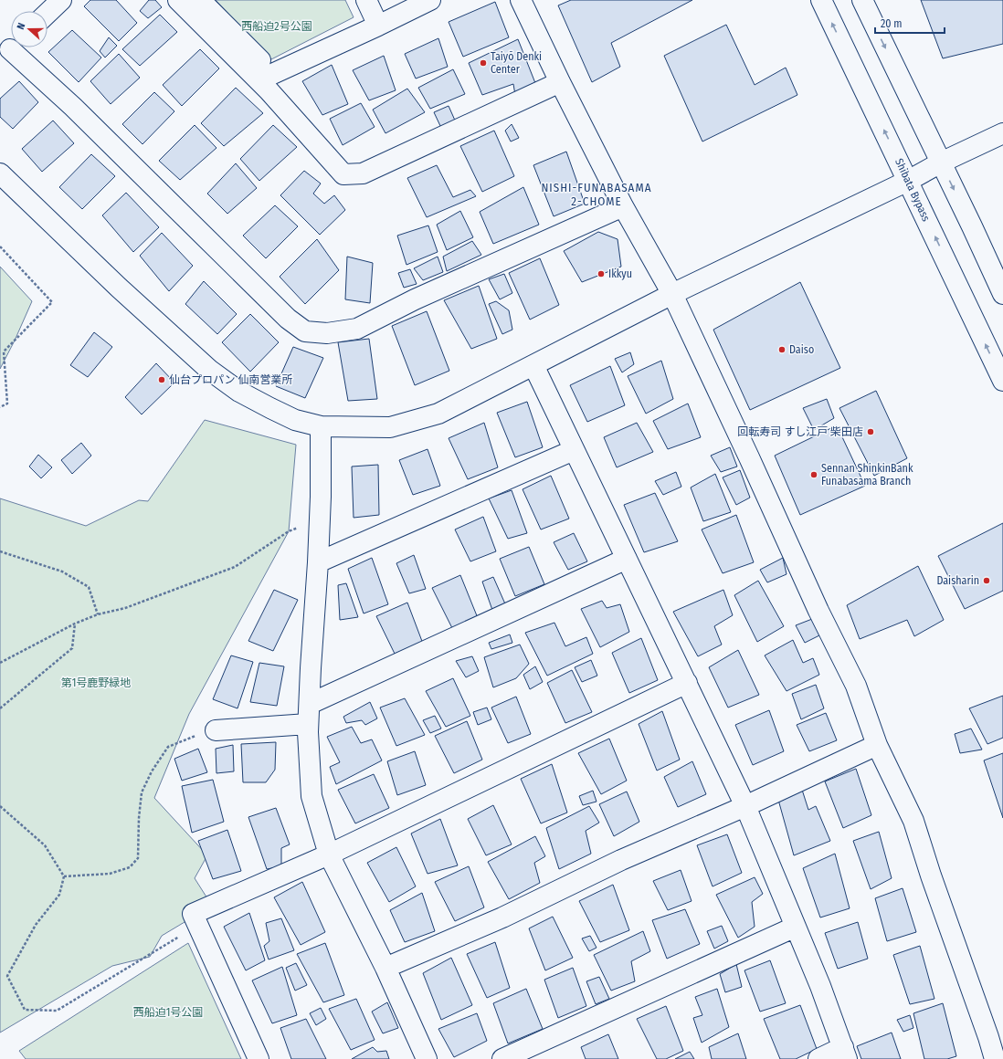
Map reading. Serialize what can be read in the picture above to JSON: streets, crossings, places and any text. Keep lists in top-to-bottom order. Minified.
{"streets":{"main road":["Shibata Bypass"]},"districts":["NISHI-FUNABASAMA 2-CHOME"],"parks":["西船迫2号公園","第1号鹿野緑地","西船迫1号公園"],"places":["Taiyō Denki Center","Ikkyu","Daiso","仙台プロパン 仙南営業所","回転寿司 すし江戸 柴田店","Sennan ShinkinBank Funabasama Branch","Daisharin"],"scale_bar":"20 m","north":"left"}
